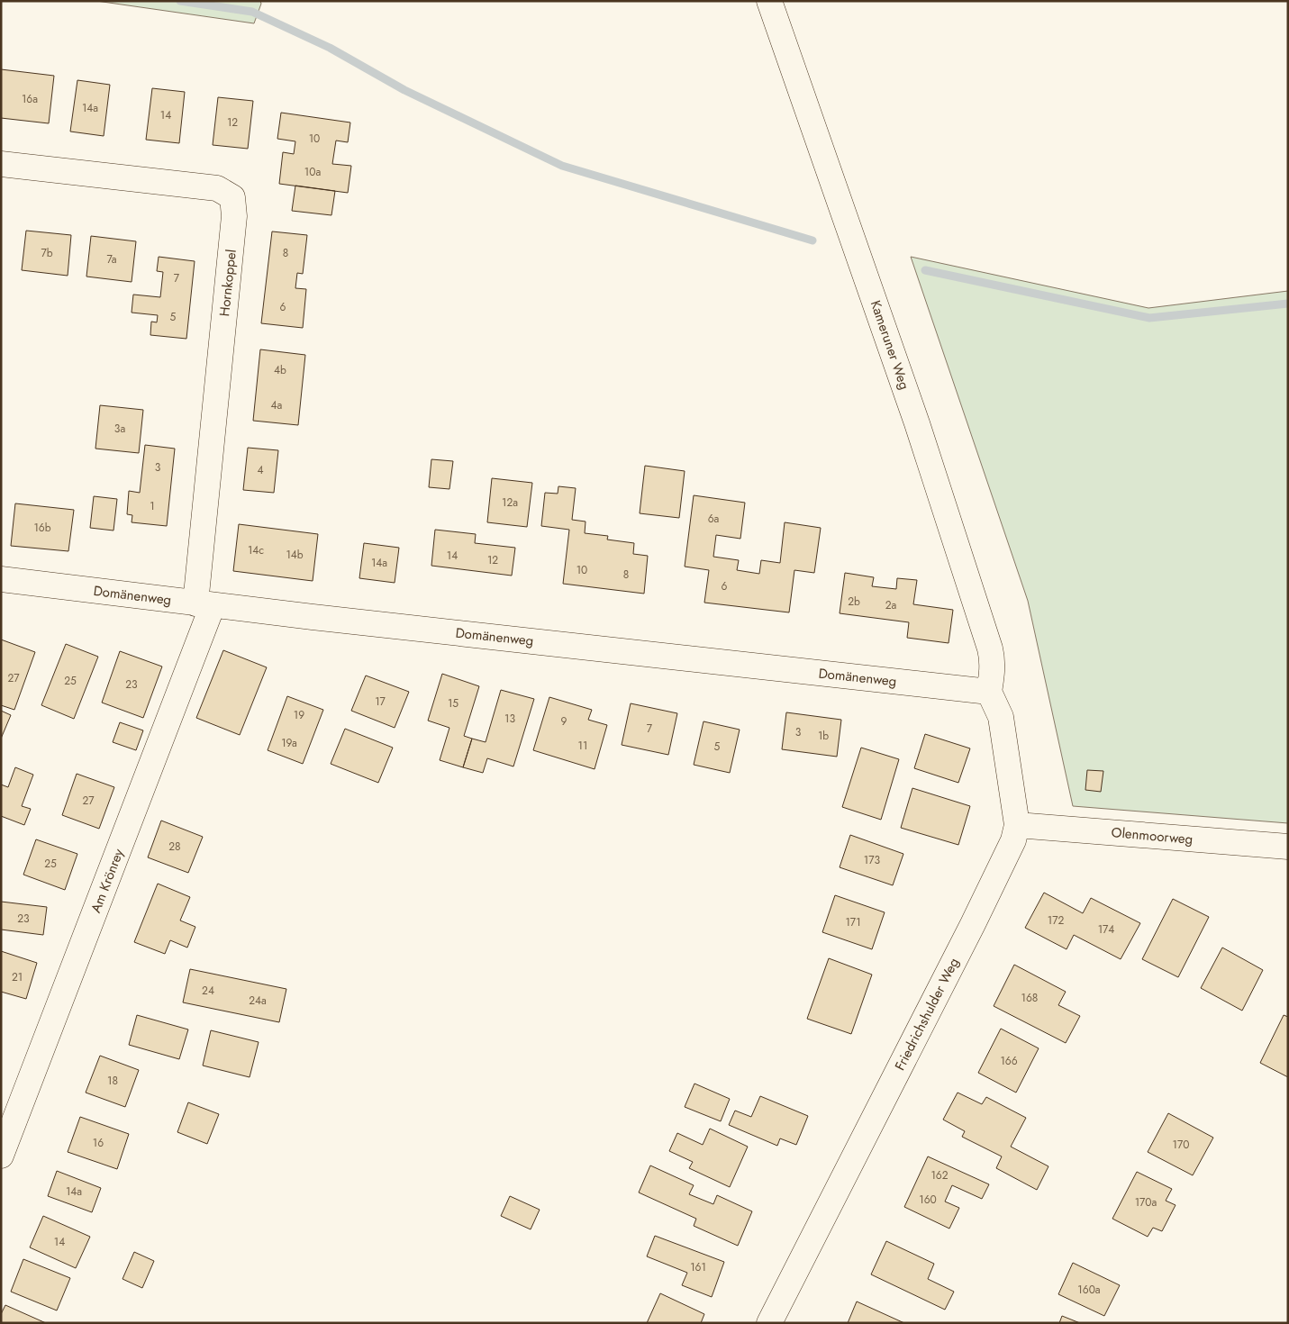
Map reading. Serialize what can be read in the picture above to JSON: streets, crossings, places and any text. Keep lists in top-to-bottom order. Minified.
{"streets":{"street":["Hornkoppel","Kameruner Weg","Domänenweg","Olenmoorweg","Am Krönrey","Friedrichshulder Weg"]},"crossings":[["Hornkoppel","Domänenweg"],["Hornkoppel","Am Krönrey"],["Kameruner Weg","Domänenweg"],["Kameruner Weg","Friedrichshulder Weg"],["Domänenweg","Am Krönrey"],["Domänenweg","Friedrichshulder Weg"],["Olenmoorweg","Friedrichshulder Weg"]],"house_numbers":["16a","14a","14","12","10","10a","7b","8","7a","7","6","5","4b","4a","3a","3","4","12a","1","6a","16b","14c","14b","14","12","14a","10","8","6","2b","2a","27","25","23","17","15","19","13","9","7","3","1b","19a","11","5","27","28","173","25","23","172","171","174","21","24","168","24a","166","18","16","170","162","14a","160","170a","14","161","160a"]}
